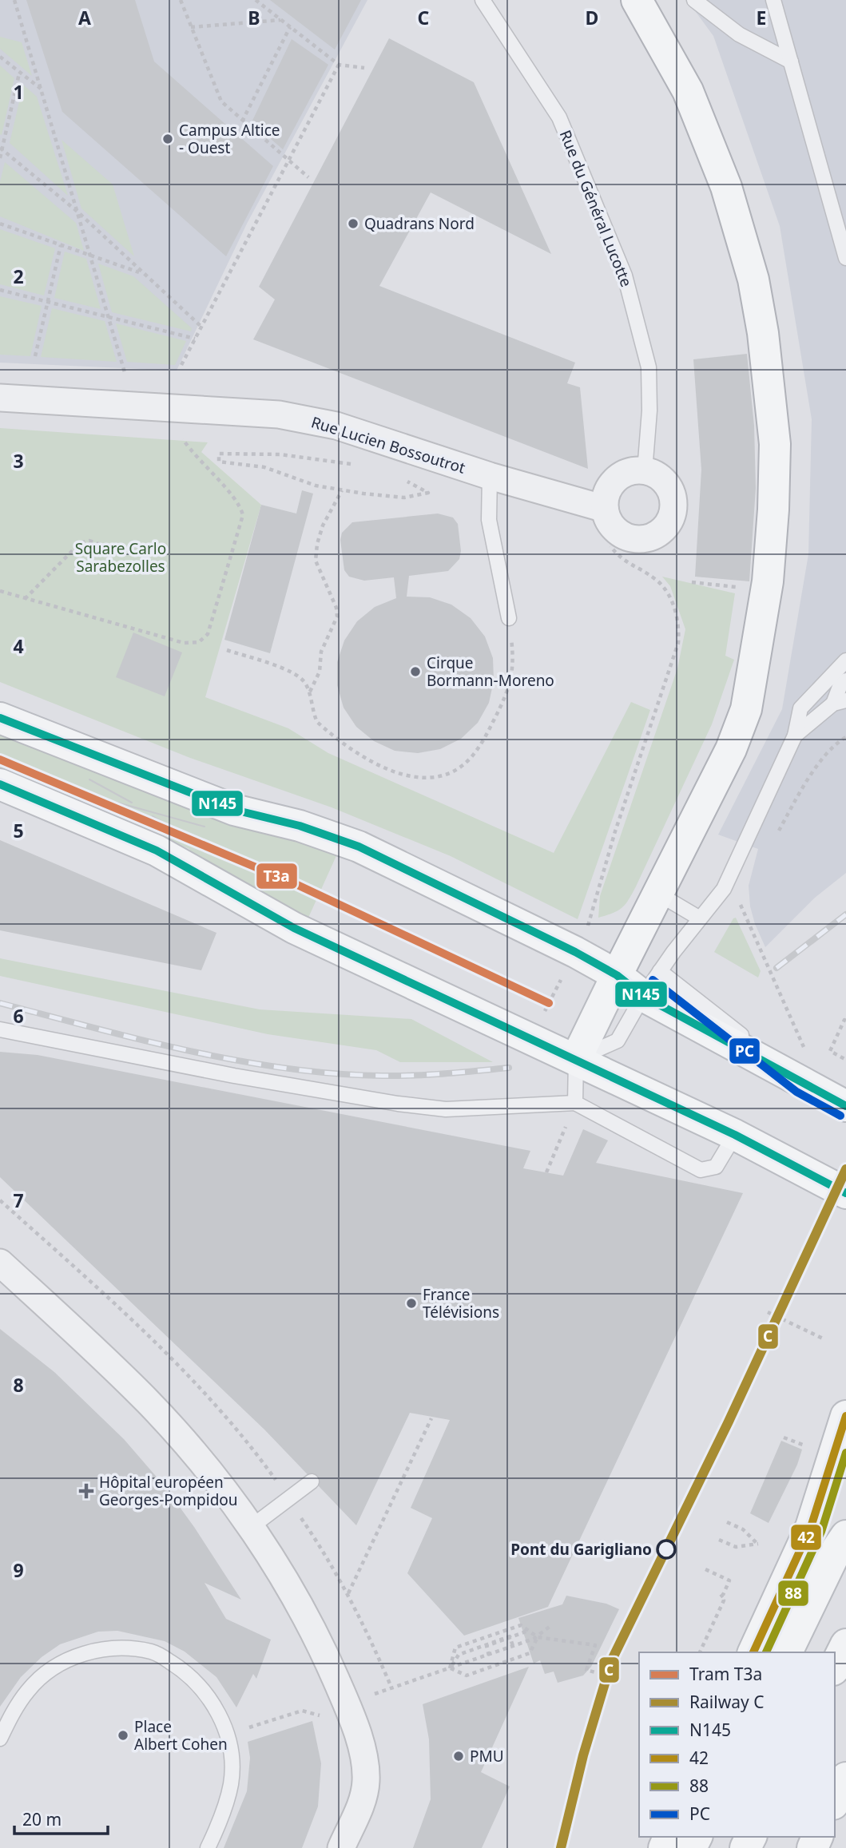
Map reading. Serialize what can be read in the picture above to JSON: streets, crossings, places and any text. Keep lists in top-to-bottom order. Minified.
{"streets":{"street":["Rue Lucien Bossoutrot"],"lane":["Rue du Général Lucotte"]},"crossings":[["Rue du Général Lucotte","Rue Lucien Bossoutrot"]],"parks":["Square Carlo Sarabezolles"],"places":{"other":["Campus Altice - Ouest","Quadrans Nord","Cirque Bormann-Moreno","France Télévisions","Pont du Garigliano","Place Albert Cohen","PMU"],"health":["Hôpital européen Georges-Pompidou"]},"lines":["transit line N145","tram line T3a","transit line PC","rail line C","transit line 42","transit line 88"],"legend":["Tram T3a","Railway C","N145","42","88","PC"],"scale_bar":"20 m","grid":{"columns":["A","B","C","D","E"],"rows":["1","2","3","4","5","6","7","8","9"]}}
